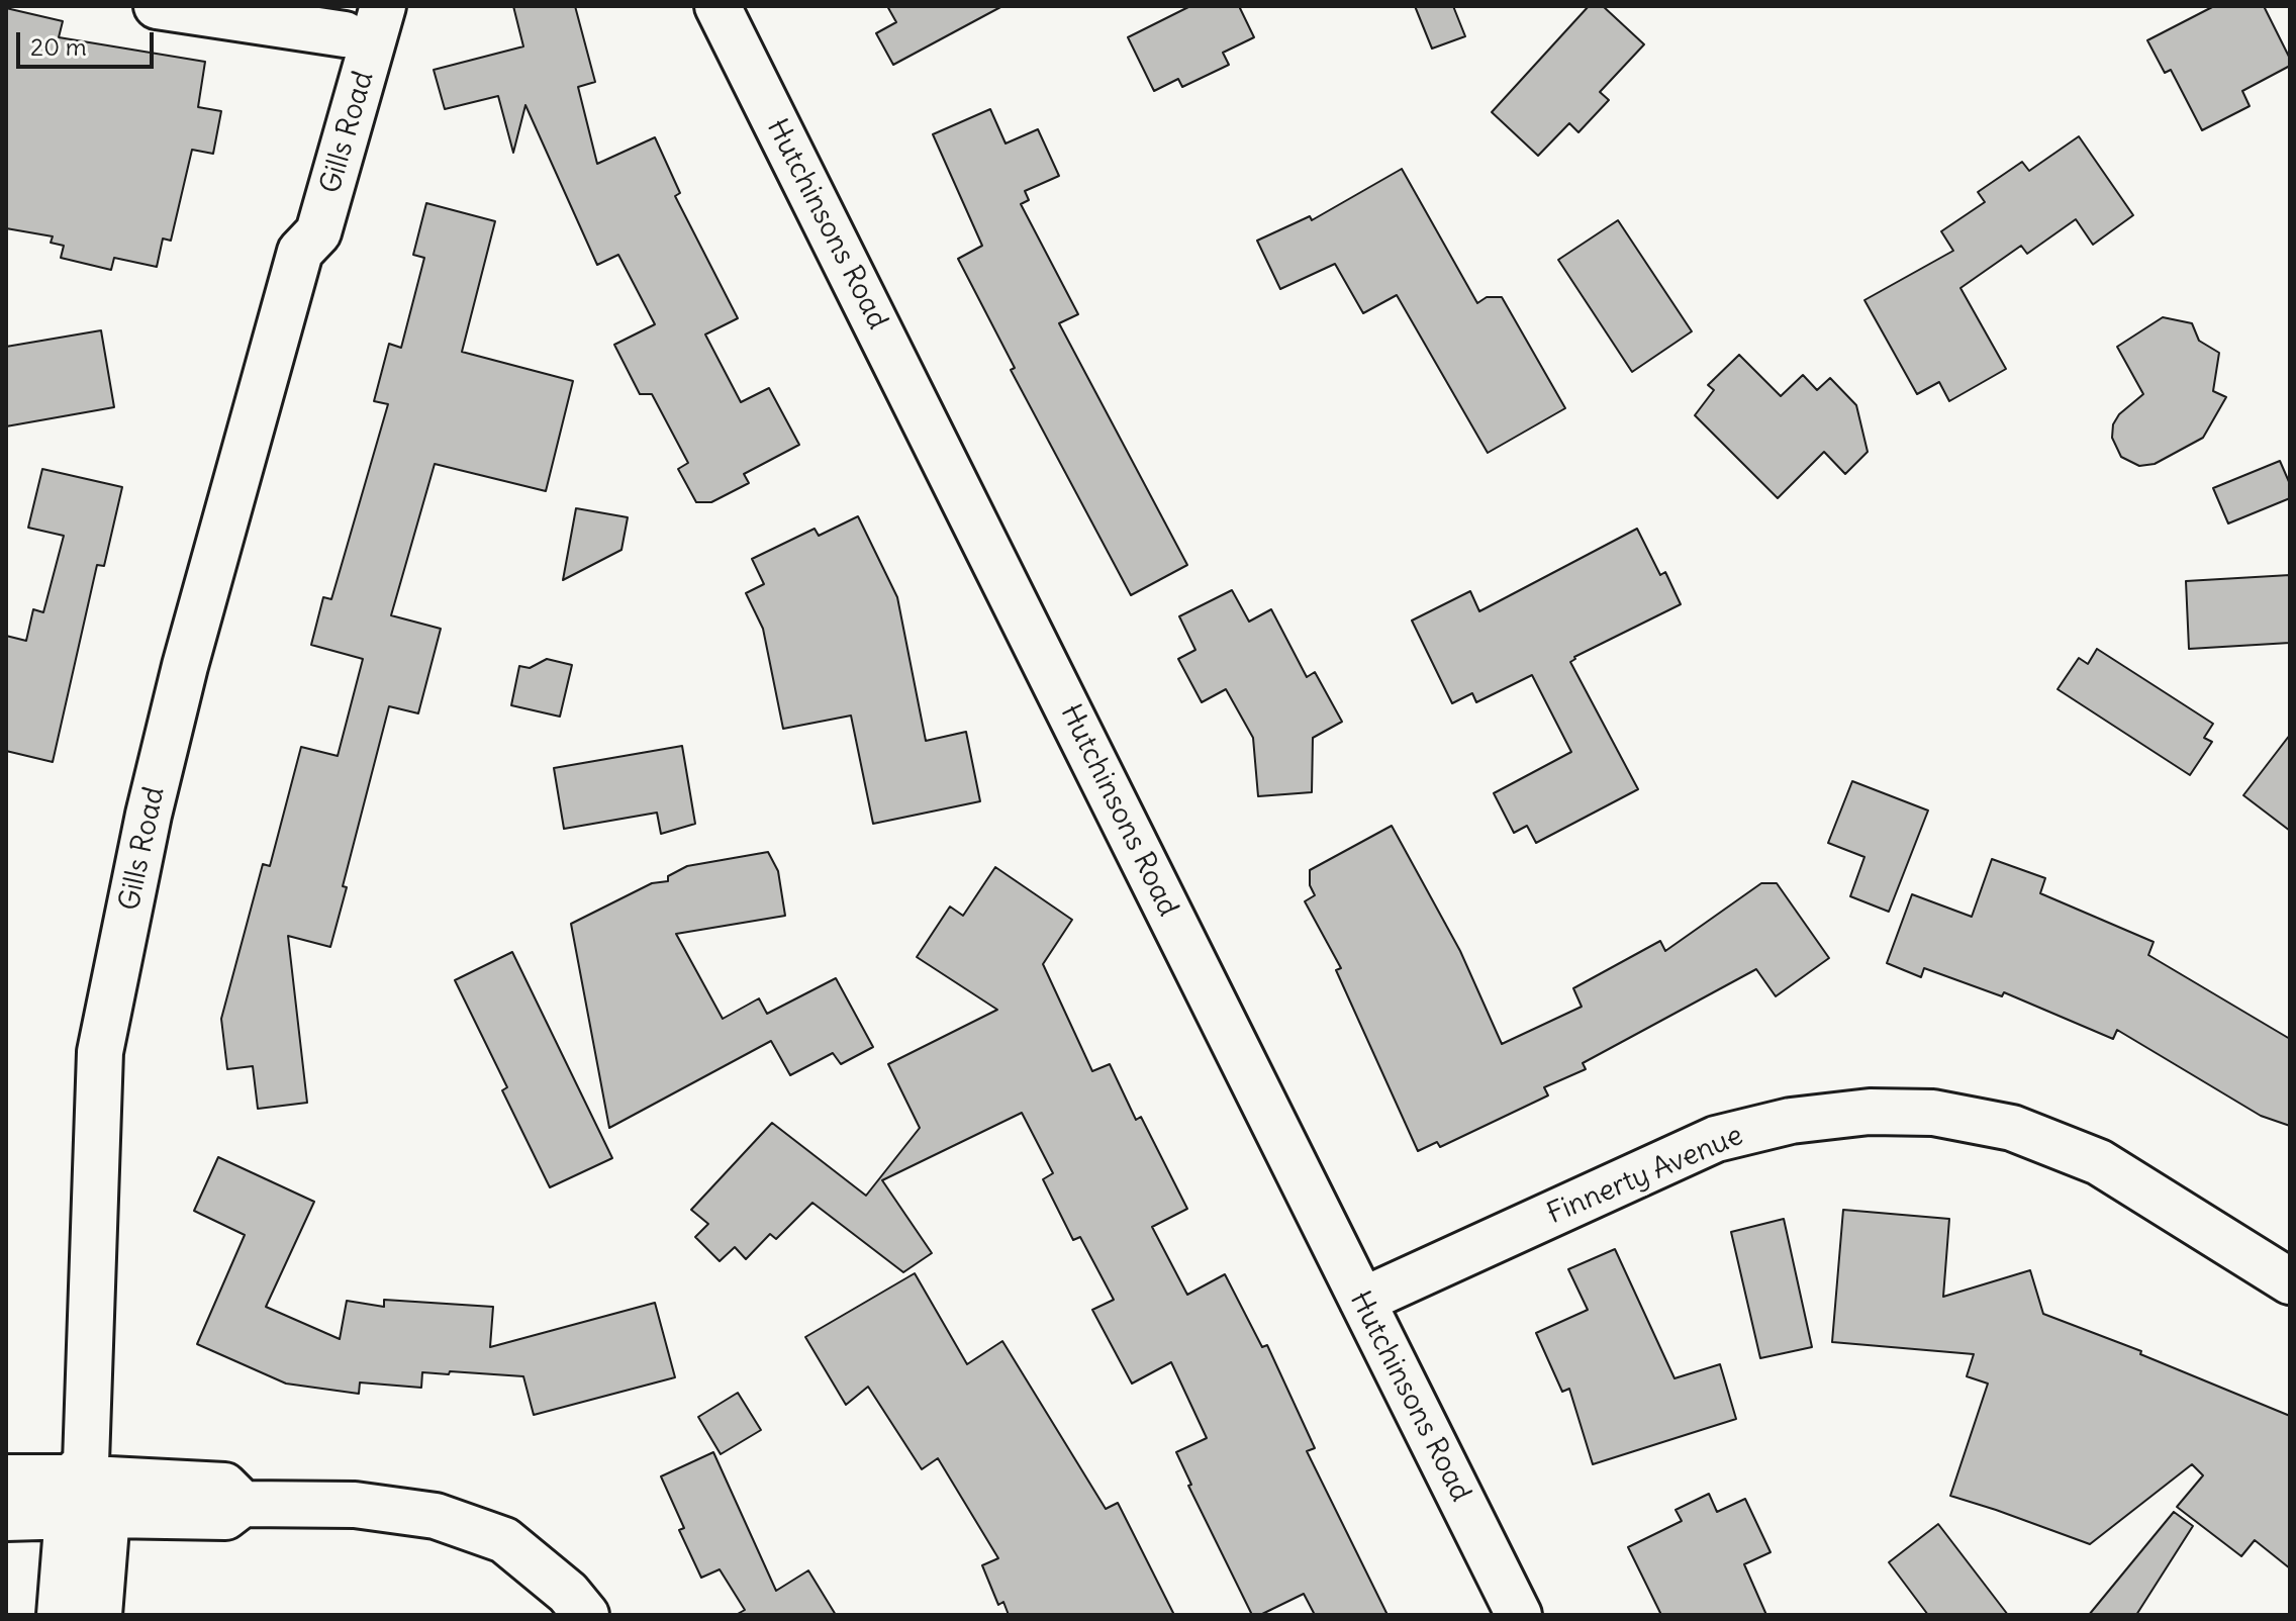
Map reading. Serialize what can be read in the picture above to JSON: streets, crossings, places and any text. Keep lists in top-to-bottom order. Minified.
{"streets":{"street":["Gills Road","Hutchinsons Road","Finnerty Avenue"]},"crossings":[["Hutchinsons Road","Finnerty Avenue"]],"scale_bar":"20 m"}
